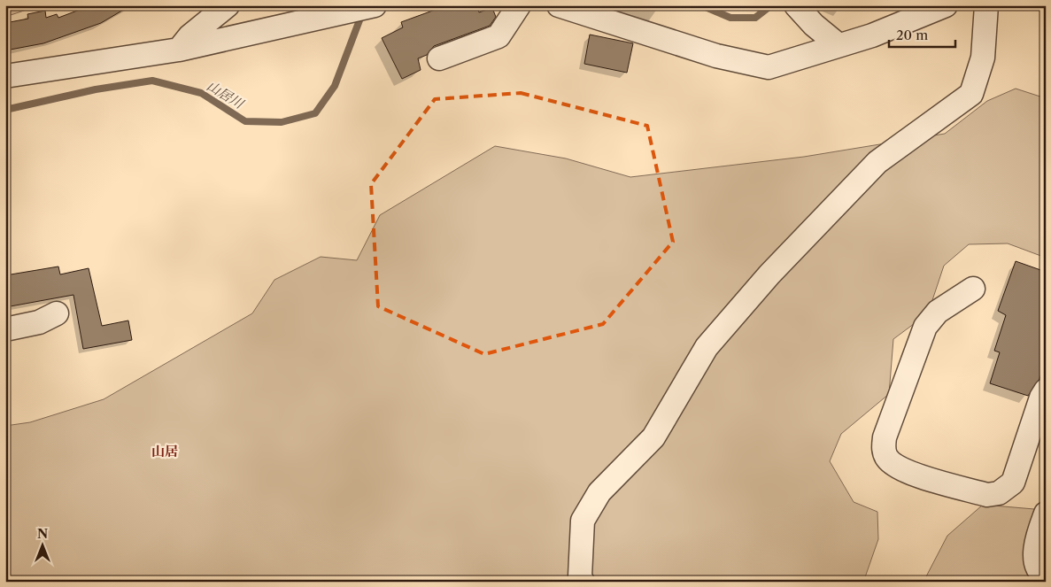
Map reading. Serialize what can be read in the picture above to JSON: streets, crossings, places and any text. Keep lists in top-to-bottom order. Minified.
{"districts":["山居"],"water":["山居川"],"scale_bar":"20 m","north":"top"}
